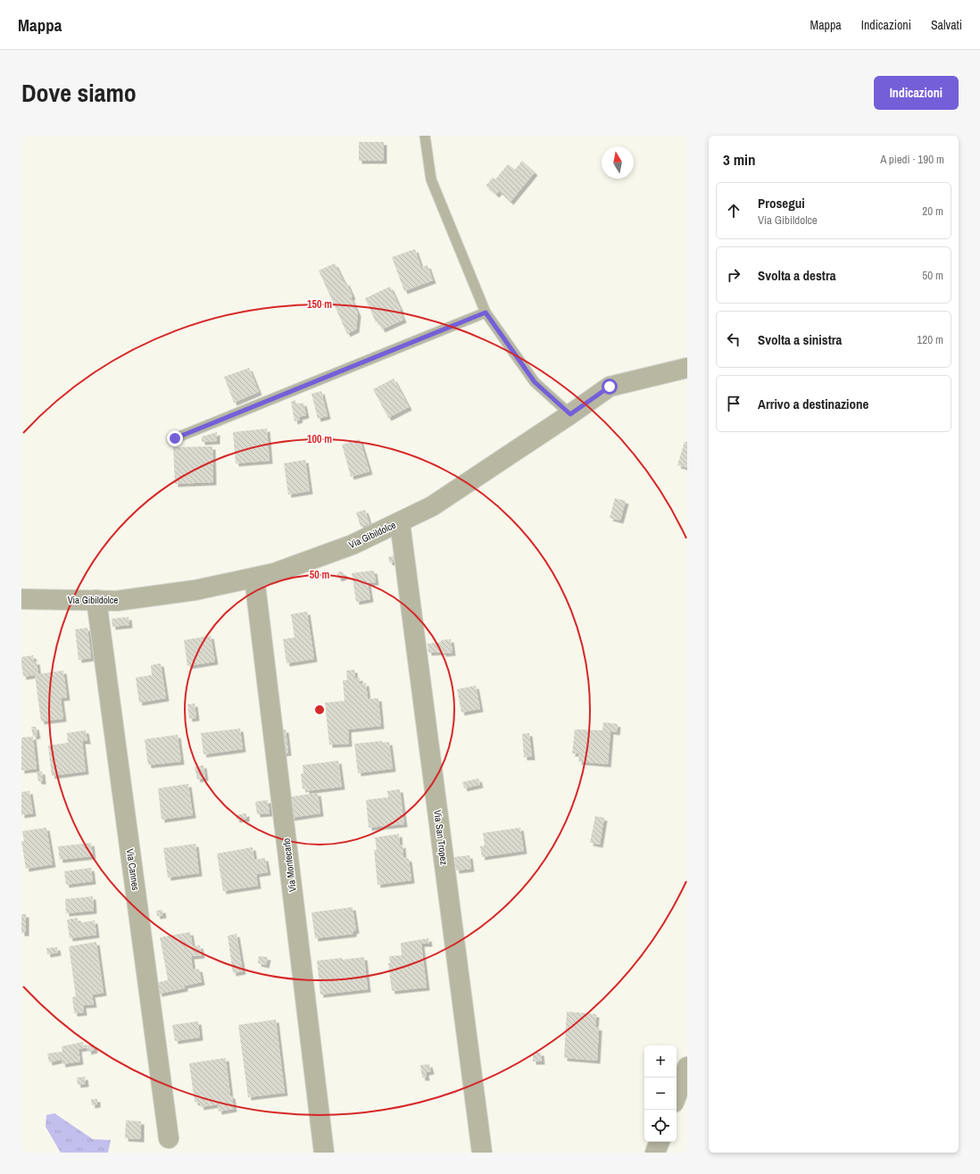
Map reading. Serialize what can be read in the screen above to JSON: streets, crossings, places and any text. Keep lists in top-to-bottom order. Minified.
{"streets":{"street":["Via Gibildolce","Via San Tropez","Via Montecarlo","Via Cannes"]},"crossings":[["Via Gibildolce","Via San Tropez"],["Via Gibildolce","Via Montecarlo"],["Via Gibildolce","Via Cannes"]],"north":"top","page":{"header":"Mappa","nav":["Mappa","Indicazioni","Salvati"],"title":"Dove siamo","buttons":"Indicazioni","heading":["3 min","A piedi · 190 m"],"list":[["Prosegui","Via Gibildolce","20 m"],["Svolta a destra","50 m"],["Svolta a sinistra","120 m"],"Arrivo a destinazione"],"map_buttons":["+","−"]},"rings":["150 m","100 m","50 m"]}
